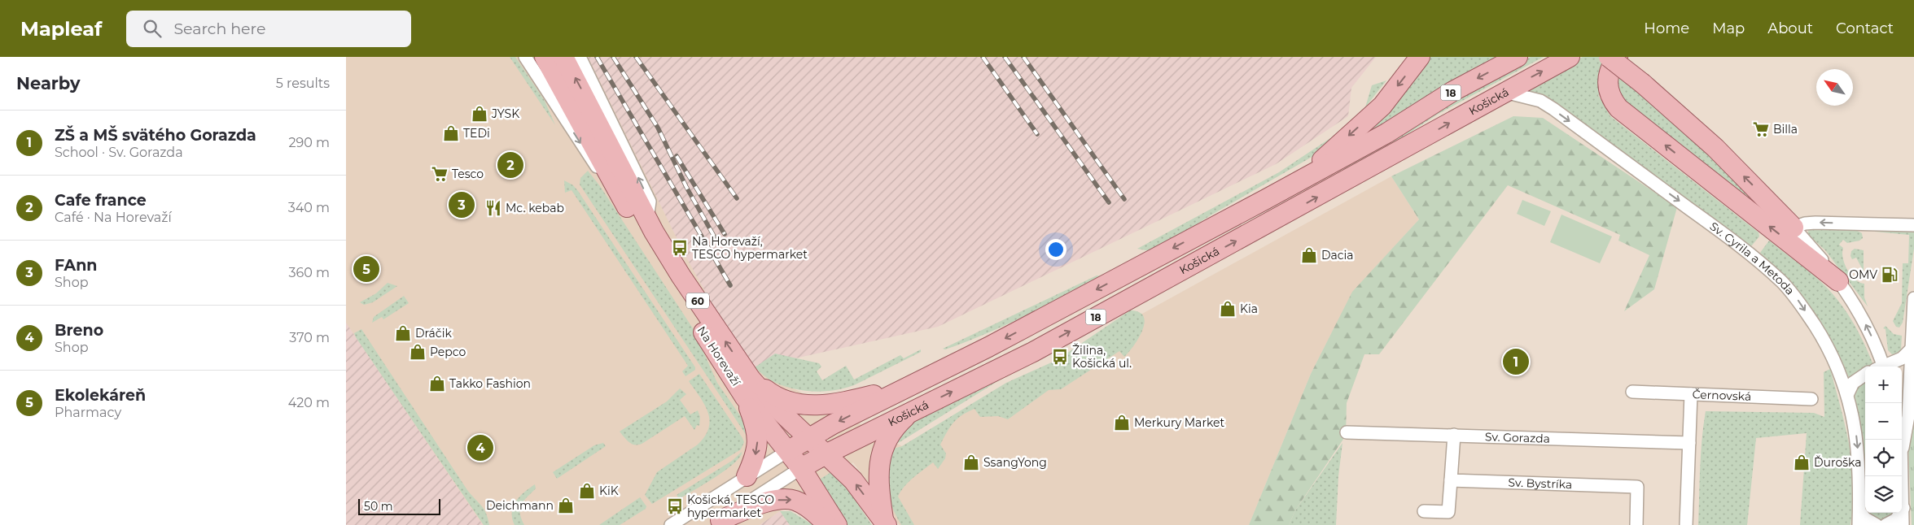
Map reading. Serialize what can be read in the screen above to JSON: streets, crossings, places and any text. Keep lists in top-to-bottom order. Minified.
{"streets":{"main road":["18","Košická","60","Na Horevaží"],"street":["Sv. Cyrila a Metoda","Černovská","Sv. Gorazda","Sv. Bystríka"]},"crossings":[["18","Košická"],["18","60"],["18","Na Horevaží"],["Košická","Sv. Cyrila a Metoda"],["Košická","60"],["Košická","Na Horevaží"],["60","Na Horevaží"]],"one_way":["Sv. Cyrila a Metoda"],"places":{"shop":["JYSK","TEDi","Dacia","Kia","Dráčik","Pepco","Takko Fashion","Merkury Market","SsangYong","Ďuroška","KiK","Deichmann"],"supermarket":["Billa","Tesco"],"restaurant":["Mc. kebab"],"bus stop":["Na Horevaží, TESCO hypermarket","Žilina, Košická ul.","Košická, TESCO hypermarket"],"fuel station":["OMV"]},"scale_bar":"50 m","north":"top left","page":{"header":"Mapleaf","search":"Search here","nav":["Home","Map","About","Contact"],"heading":["Nearby","5 results"],"list":[{"mark":"1","name":"ZŠ a MŠ svätého Gorazda","note":"School · Sv. Gorazda","value":"290 m"},{"mark":"2","name":"Cafe france","note":"Café · Na Horevaží","value":"340 m"},{"mark":"3","name":"FAnn","note":"Shop","value":"360 m"},{"mark":"4","name":"Breno","note":"Shop","value":"370 m"},{"mark":"5","name":"Ekolekáreň","note":"Pharmacy","value":"420 m"}],"pins":["2","3","5","1","4"],"map_buttons":["+","−"],"scale":"50 m"}}
